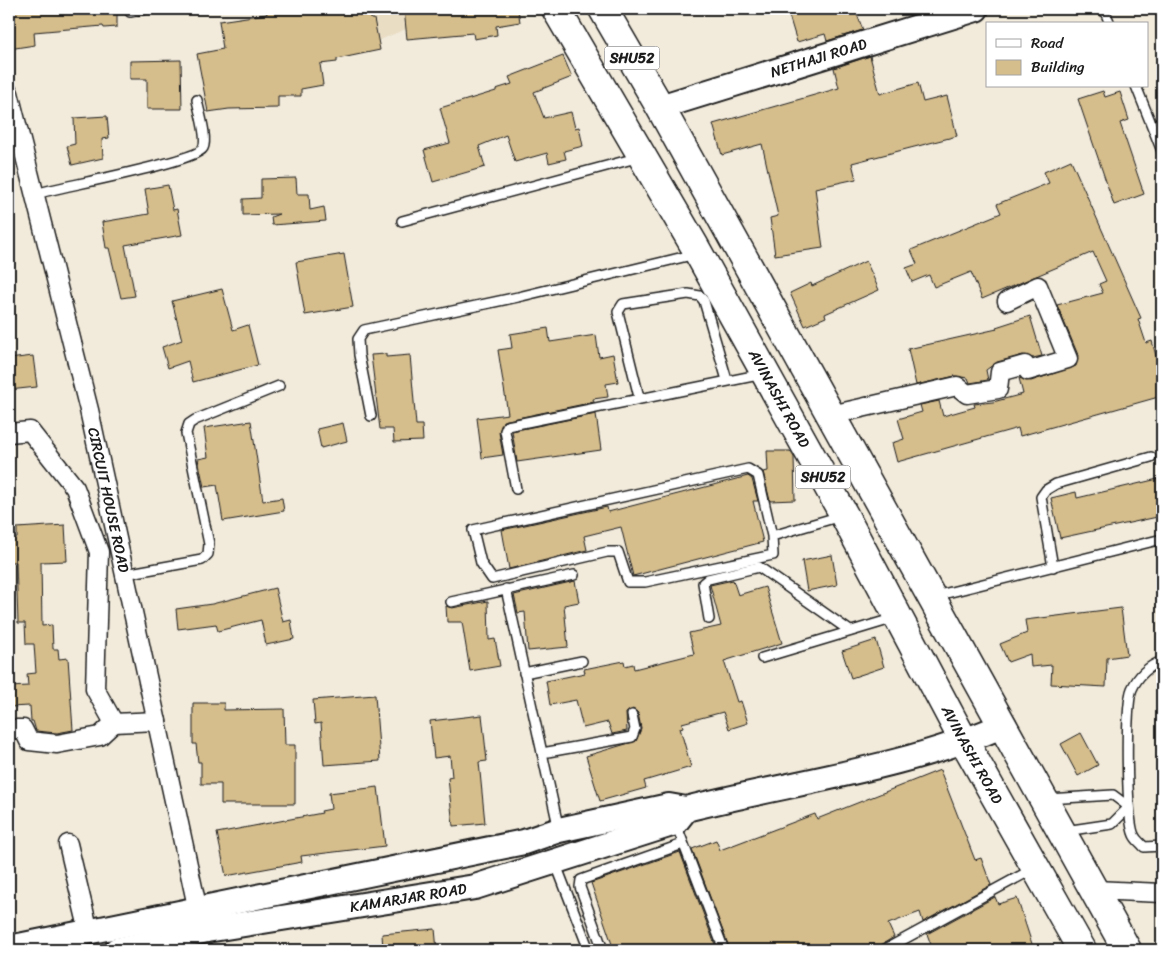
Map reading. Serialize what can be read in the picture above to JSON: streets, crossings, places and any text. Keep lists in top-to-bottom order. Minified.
{"streets":{"main road":["SHU52","NETHAJI ROAD","AVINASHI ROAD","KAMARJAR ROAD"],"street":["CIRCUIT HOUSE ROAD"]},"crossings":[["SHU52","NETHAJI ROAD"],["CIRCUIT HOUSE ROAD","KAMARJAR ROAD"]],"legend":["Road","Building"]}
